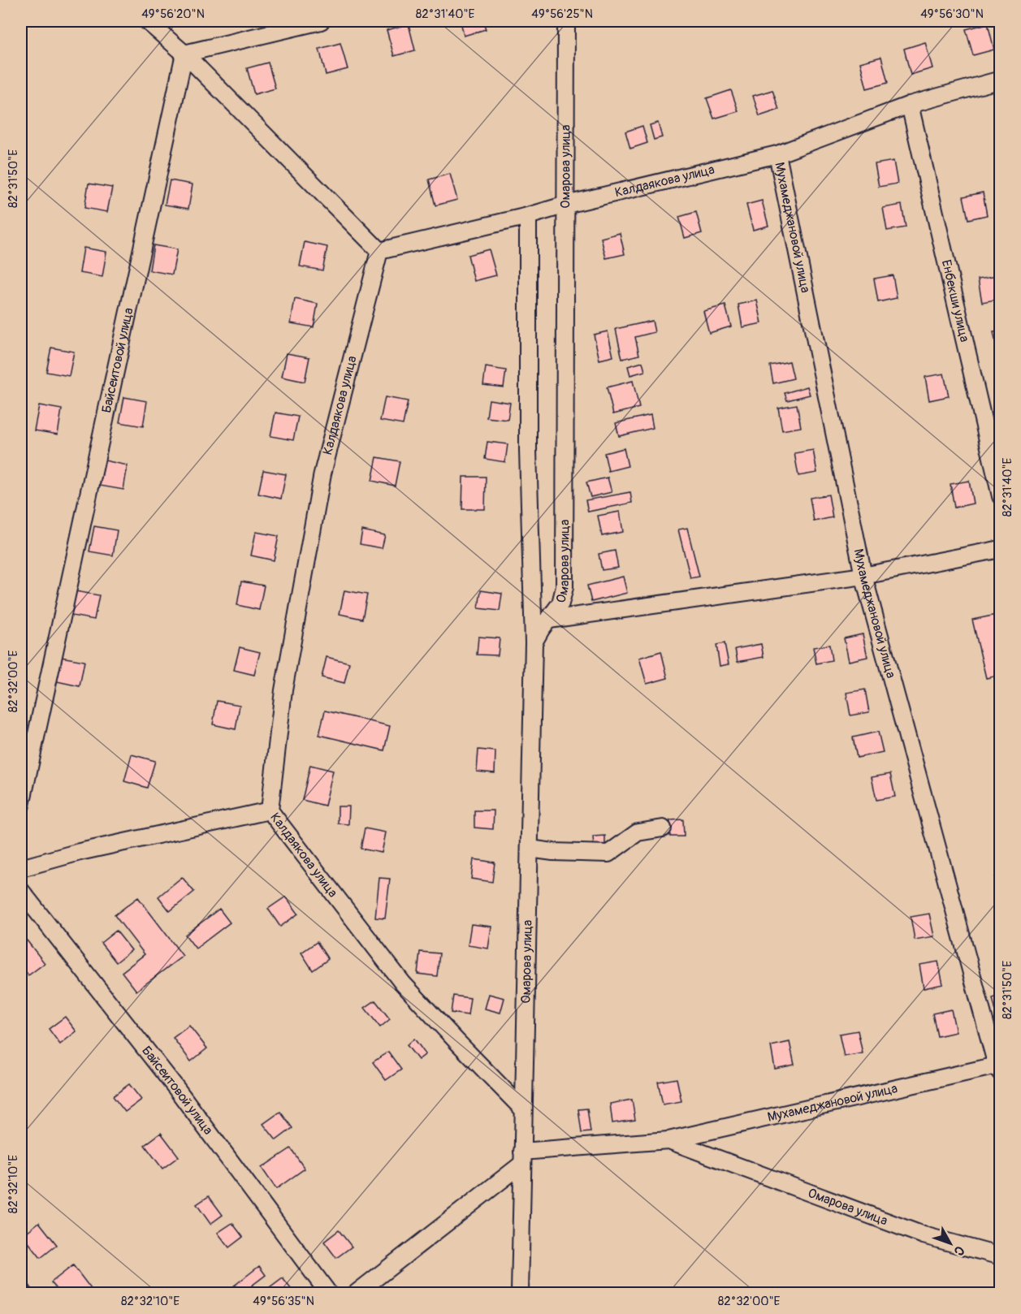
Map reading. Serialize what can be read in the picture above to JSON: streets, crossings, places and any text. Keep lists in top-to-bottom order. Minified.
{"streets":{"street":["Омарова улица","Калдаякова улица","Мухамеджановой улица","Енбекши улица","Байсеитовой улица"]},"crossings":[["Омарова улица","Калдаякова улица"],["Омарова улица","Мухамеджановой улица"],["Калдаякова улица","Мухамеджановой улица"],["Калдаякова улица","Енбекши улица"]],"north":"bottom right","coordinates":["49°56'20\"N","82°31'40\"E","49°56'25\"N","49°56'30\"N","82°31'50\"E","82°32'00\"E","82°32'10\"E","49°56'35\"N"]}
